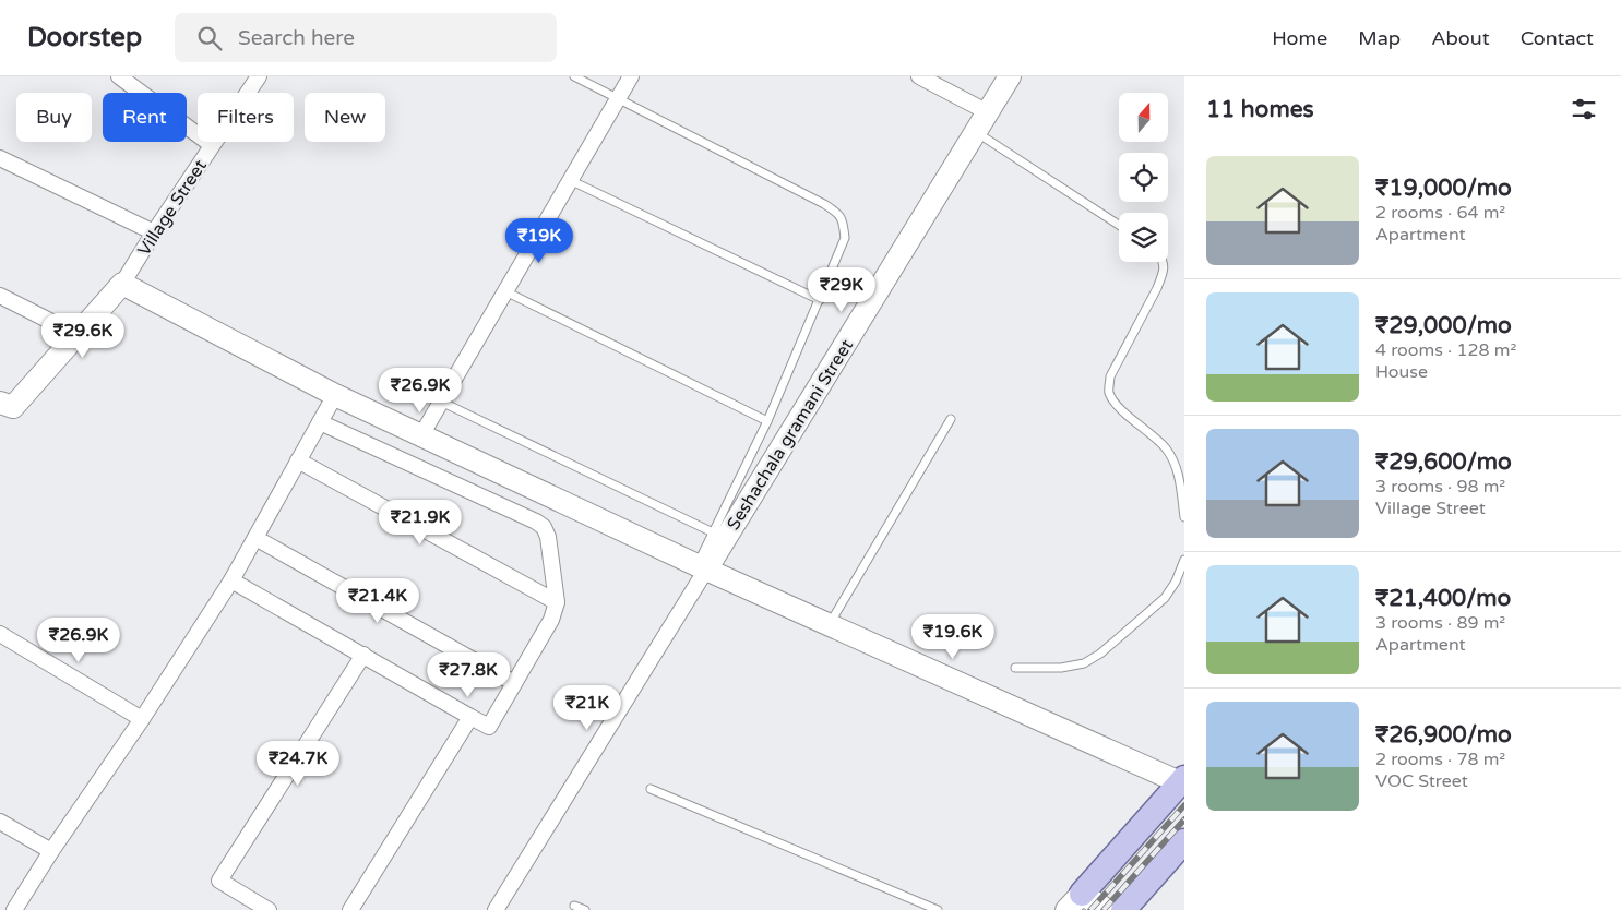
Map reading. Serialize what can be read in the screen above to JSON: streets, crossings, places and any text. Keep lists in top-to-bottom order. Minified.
{"streets":{"street":["Village Street","Seshachala gramani Street"]},"north":"top","page":{"header":"Doorstep","search":"Search here","nav":["Home","Map","About","Contact"],"heading":"11 homes","chip":["Buy","Rent","Filters","New"],"list":[{"name":"₹19,000/mo","note":"2 rooms · 64 m² · Apartment"},{"name":"₹29,000/mo","note":"4 rooms · 128 m² · House"},{"name":"₹29,600/mo","note":"3 rooms · 98 m² · Village Street"},{"name":"₹21,400/mo","note":"3 rooms · 89 m² · Apartment"},{"name":"₹26,900/mo","note":"2 rooms · 78 m² · VOC Street"}],"price":["₹19K","₹29K","₹29.6K","₹26.9K","₹21.9K","₹21.4K","₹19.6K","₹26.9K","₹27.8K","₹21K","₹24.7K"]}}
